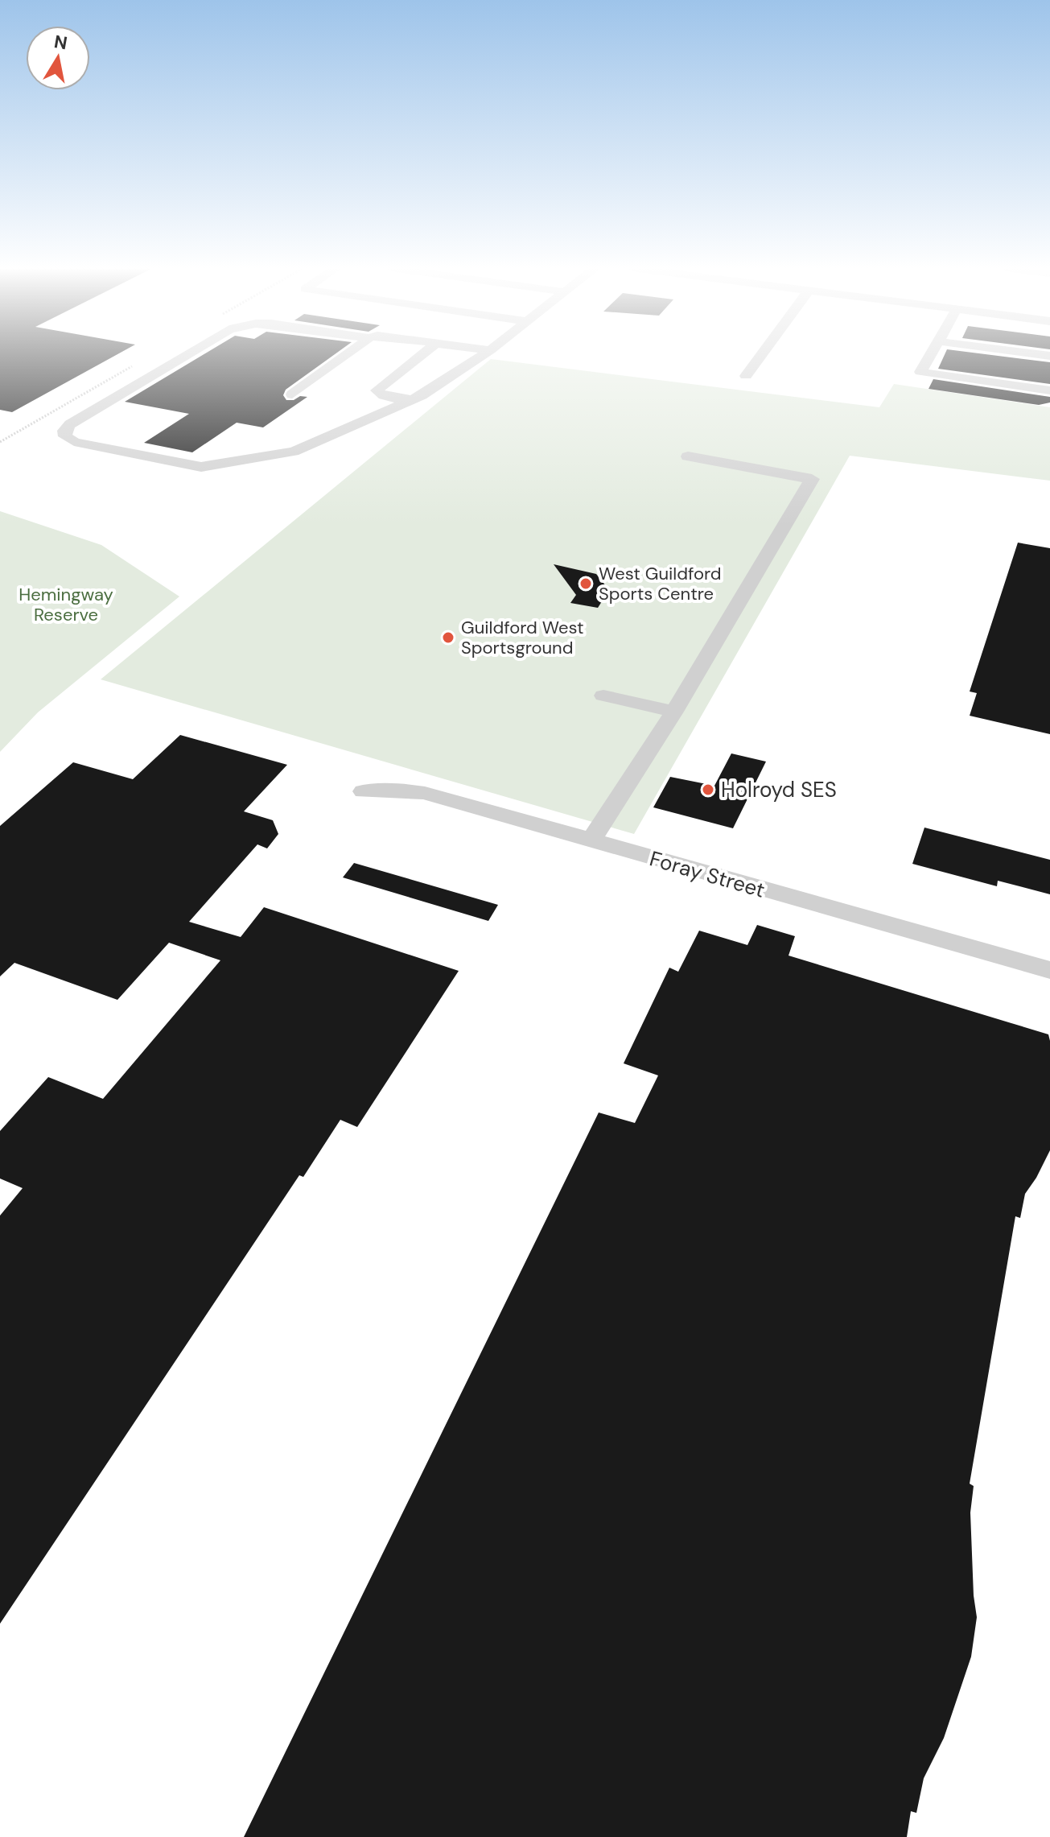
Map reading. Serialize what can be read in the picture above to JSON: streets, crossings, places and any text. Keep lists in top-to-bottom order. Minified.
{"streets":{"street":["Foray Street"]},"parks":["Hemingway Reserve"],"places":["West Guildford Sports Centre","Guildford West Sportsground","Holroyd SES"],"north":"top"}
